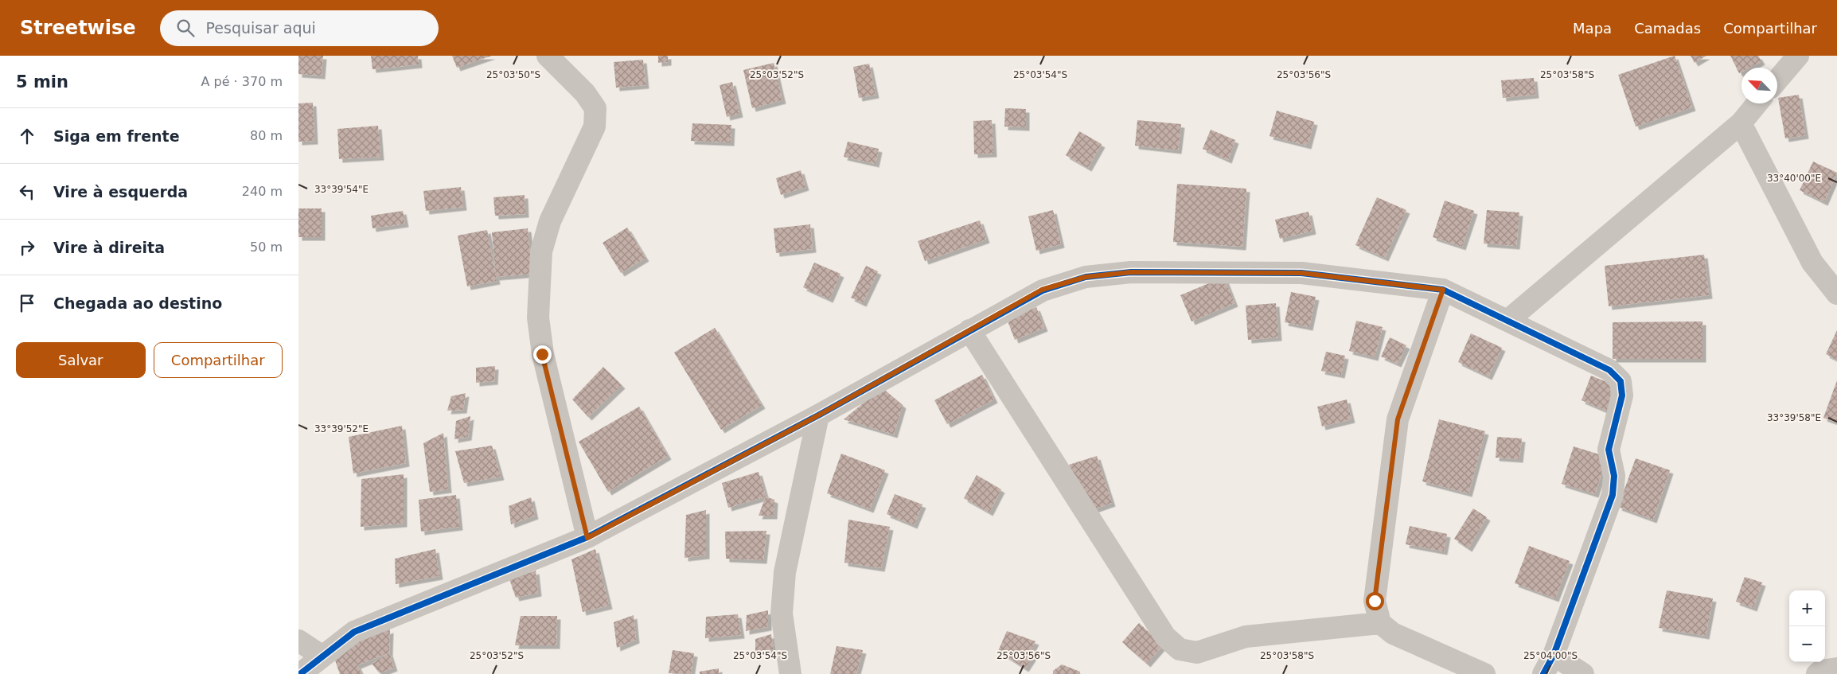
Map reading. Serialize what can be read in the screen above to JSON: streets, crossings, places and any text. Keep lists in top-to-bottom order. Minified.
{"north":"top left","page":{"header":"Streetwise","search":"Pesquisar aqui","nav":["Mapa","Camadas","Compartilhar"],"heading":["5 min","A pé · 370 m"],"list":[["Siga em frente","80 m"],["Vire à esquerda","240 m"],["Vire à direita","50 m"],"Chegada ao destino"],"buttons":["Salvar","Compartilhar"],"map_buttons":["+","−"]},"coordinates":["25°03'50\"S","25°03'52\"S","25°03'54\"S","25°03'56\"S","25°03'58\"S","33°40'00\"E","33°39'54\"E","33°39'58\"E","33°39'52\"E","25°04'00\"S"]}
